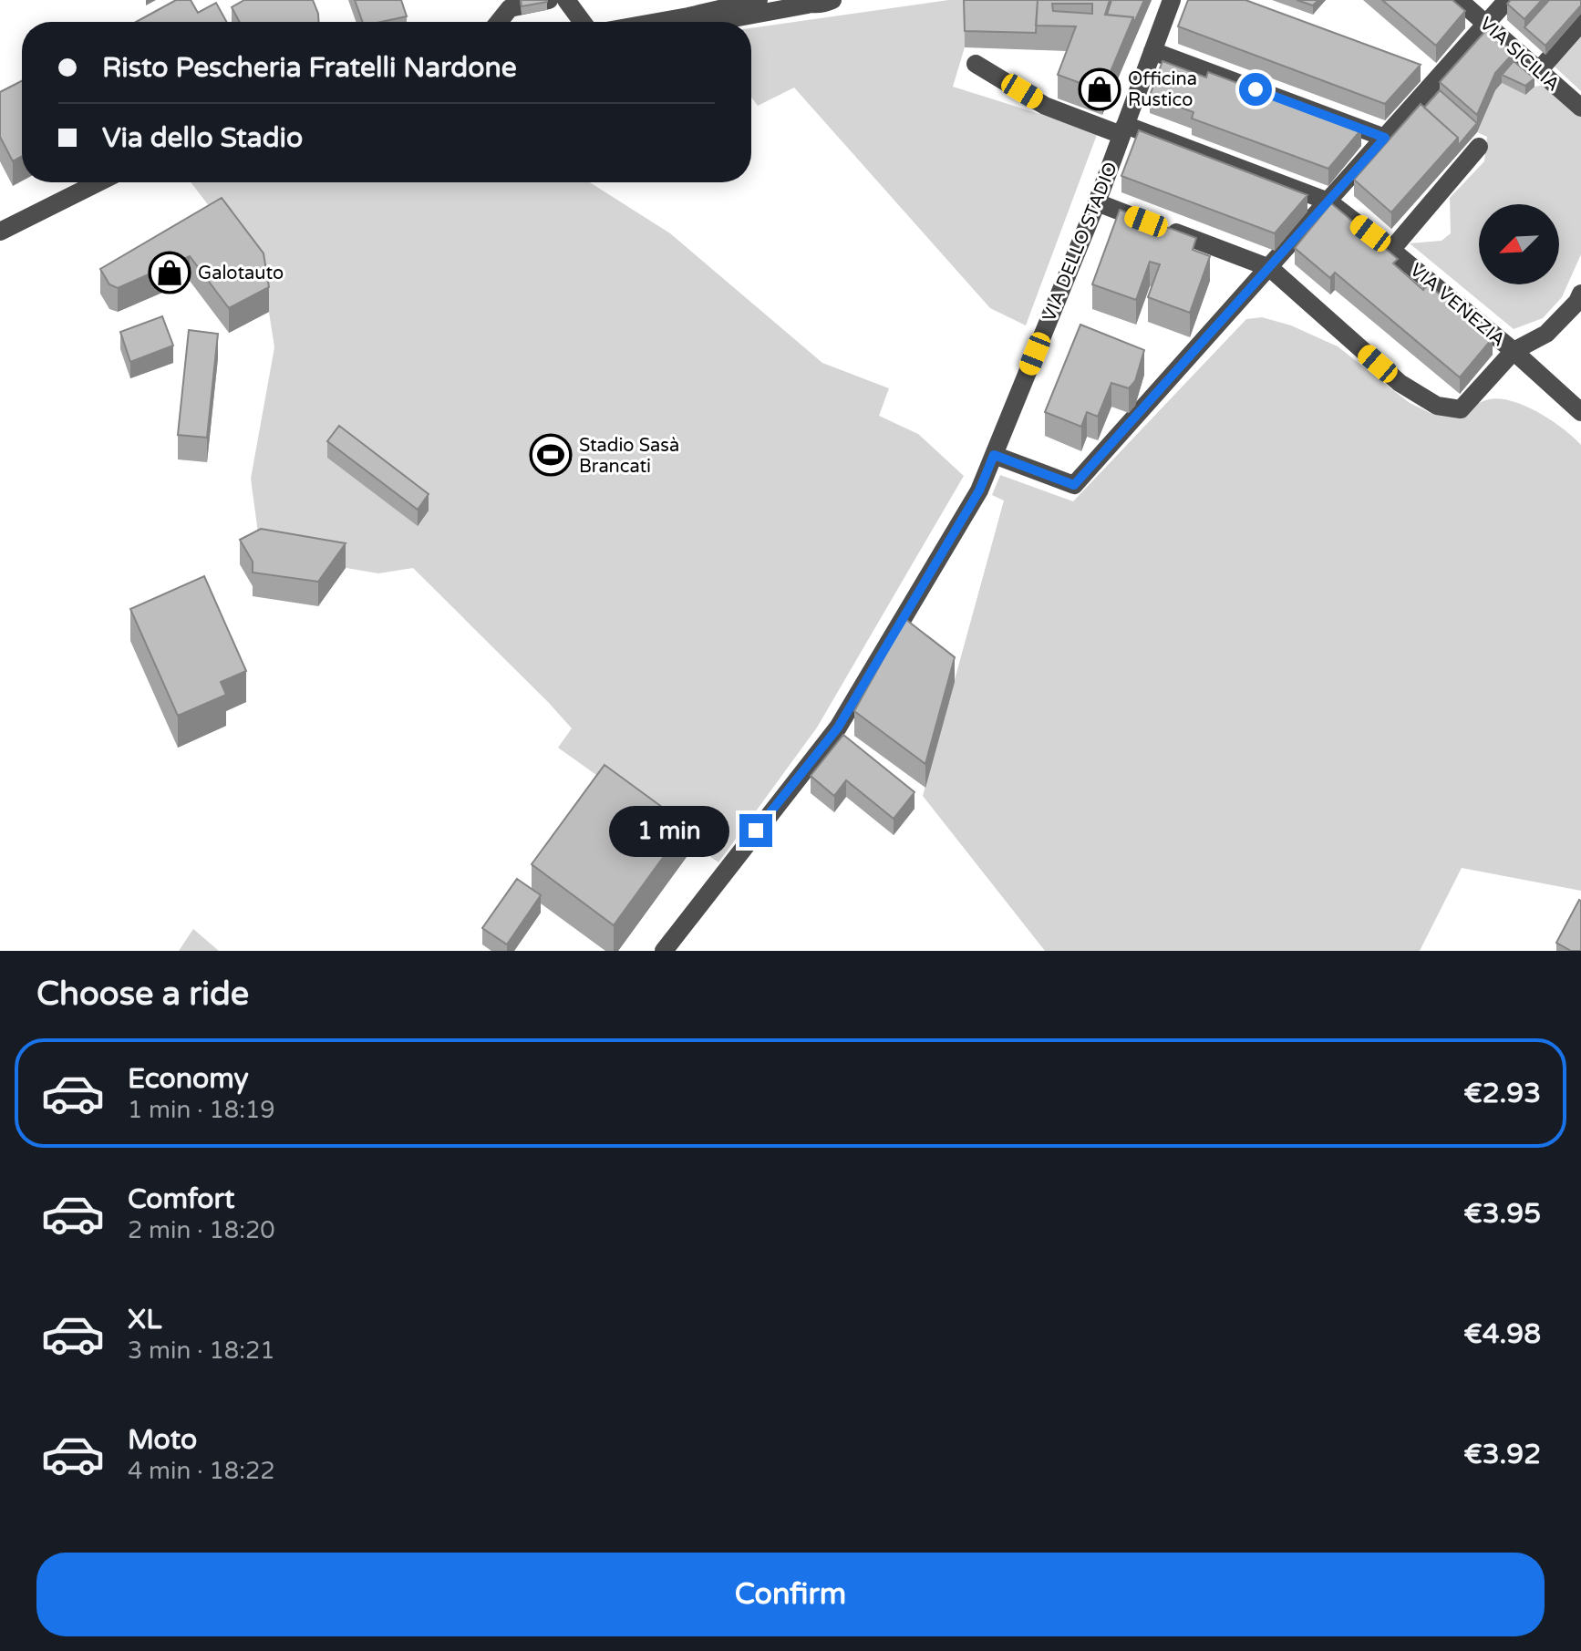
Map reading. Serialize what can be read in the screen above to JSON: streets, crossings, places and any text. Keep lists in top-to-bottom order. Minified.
{"streets":{"street":["VIA SICILIA","VIA DELLO STADIO","VIA VENEZIA"]},"crossings":[["VIA DELLO STADIO","VIA VENEZIA"]],"places":{"shop":["Officina Rustico","Galotauto"],"sports":["Stadio Sasà Brancati"]},"north":"bottom left","page":{"banner":["Risto Pescheria Fratelli Nardone","Via dello Stadio"],"bubble":"1 min","heading":"Choose a ride","list":[{"name":"Economy","note":"1 min · 18:19","value":"€2.93"},{"name":"Comfort","note":"2 min · 18:20","value":"€3.95"},{"name":"XL","note":"3 min · 18:21","value":"€4.98"},{"name":"Moto","note":"4 min · 18:22","value":"€3.92"}],"buttons":"Confirm"}}
